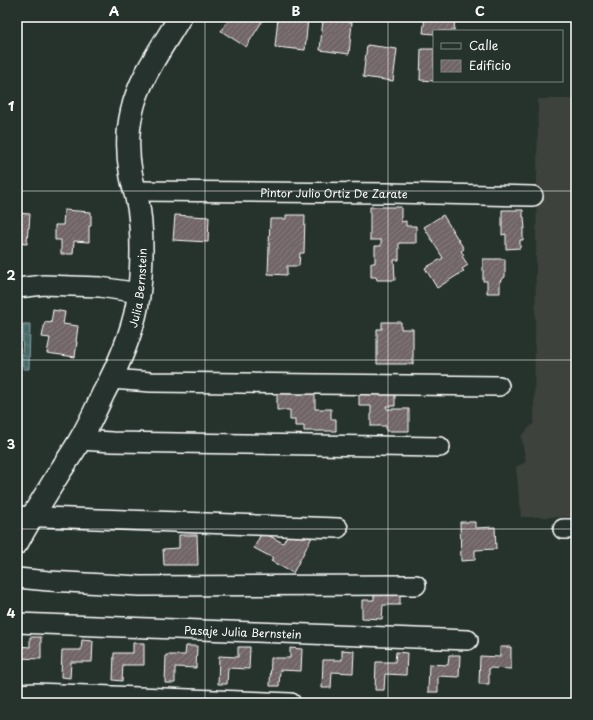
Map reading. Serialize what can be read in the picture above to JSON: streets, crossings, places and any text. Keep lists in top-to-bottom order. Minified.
{"streets":{"street":["Pintor Julio Ortiz De Zarate","Julia Bernstein","Pasaje Julia Bernstein"]},"crossings":[["Pintor Julio Ortiz De Zarate","Julia Bernstein"]],"legend":["Calle","Edificio"],"grid":{"columns":["A","B","C"],"rows":["1","2","3","4"]}}
